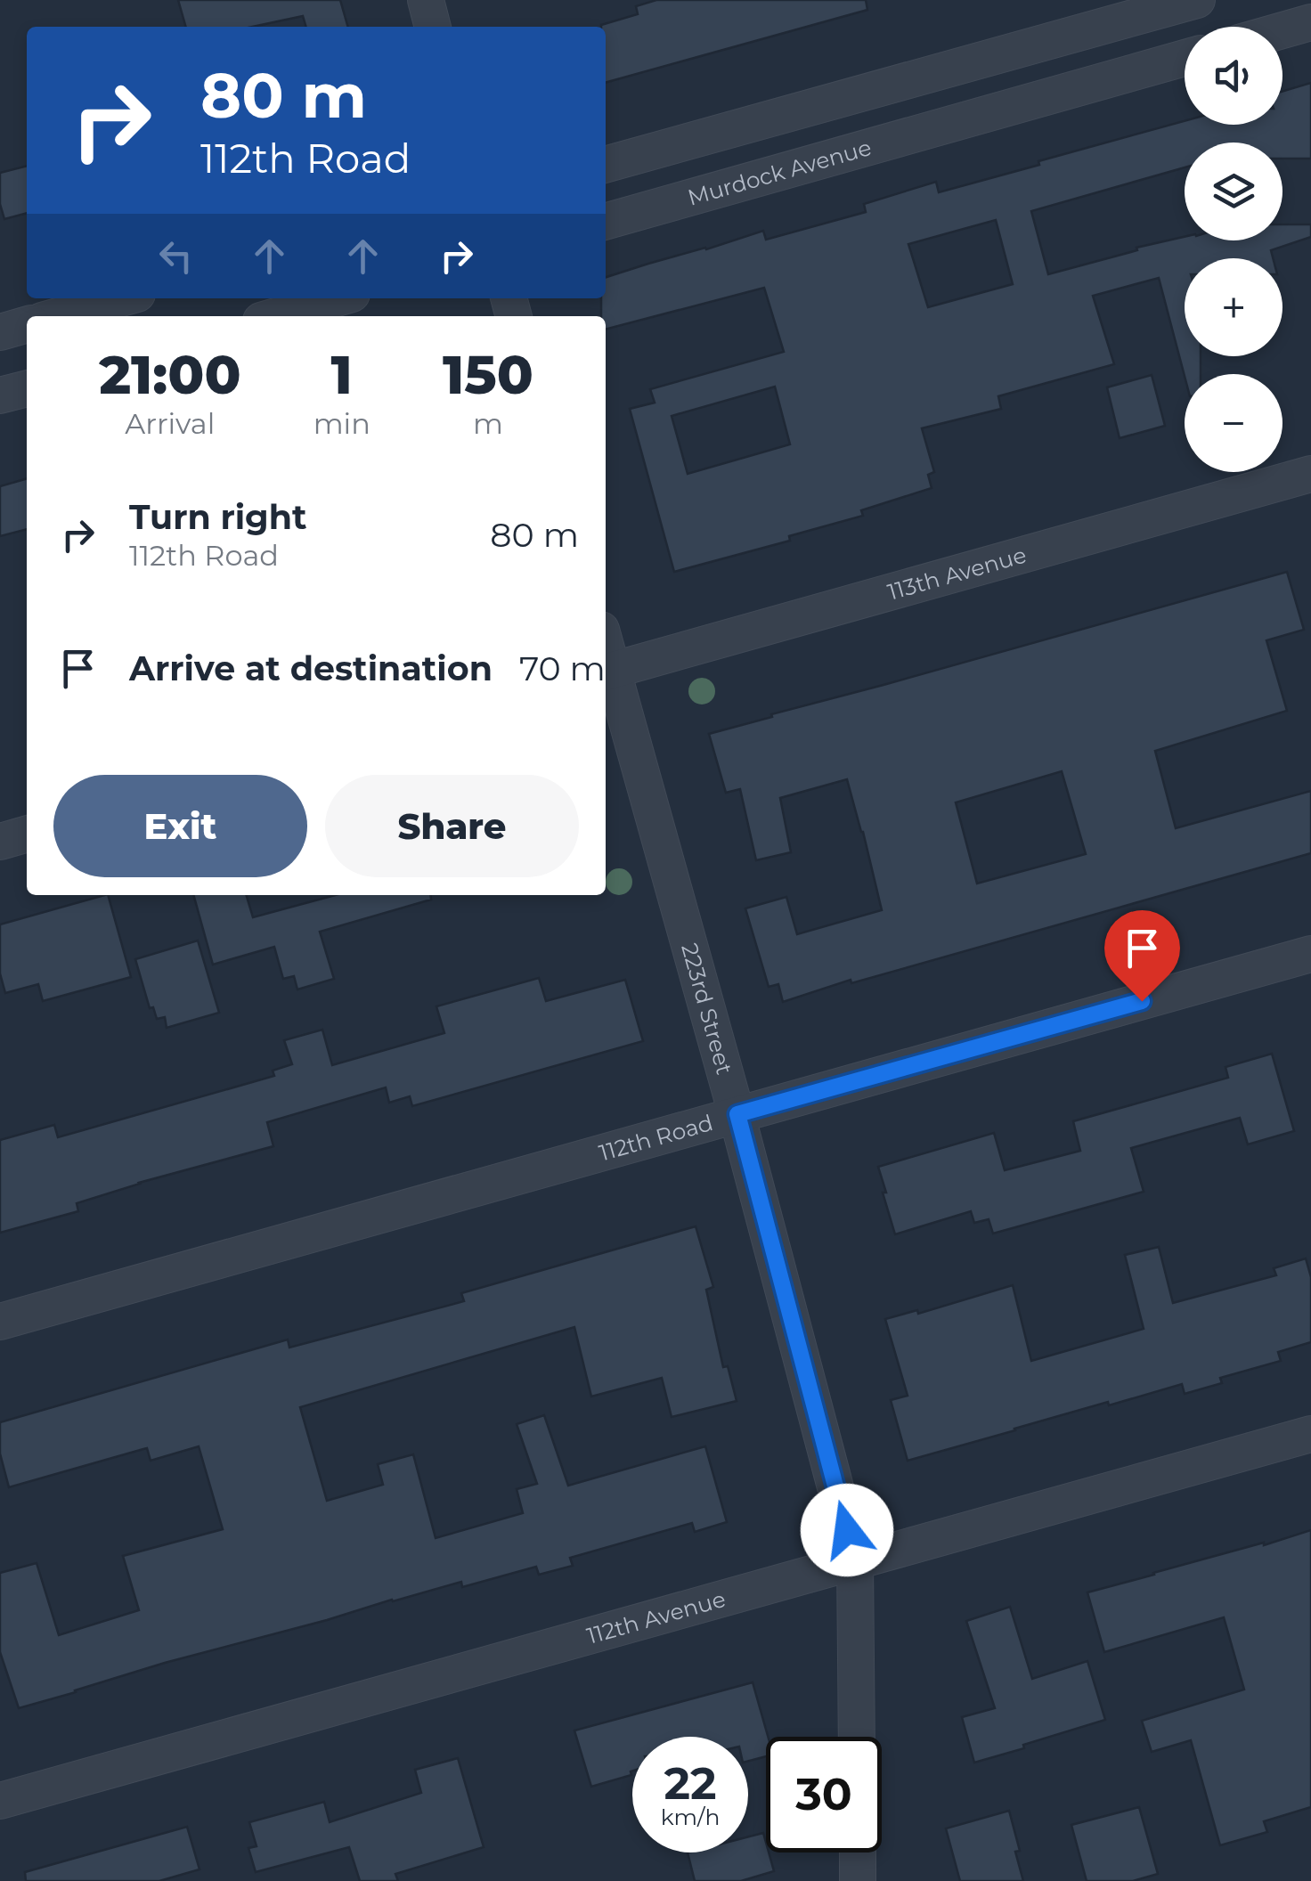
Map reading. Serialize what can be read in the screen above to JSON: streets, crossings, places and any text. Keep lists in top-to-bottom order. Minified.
{"streets":{"street":["Murdock Avenue","113th Avenue","223rd Street","112th Road","112th Avenue"]},"crossings":[["113th Avenue","223rd Street"],["223rd Street","112th Road"],["223rd Street","112th Avenue"]],"page":{"map_buttons":["+","−"],"turn":["80 m","112th Road"],"eta":["21:00","Arrival","1","min","150","m"],"list":[{"name":"Turn right","note":"112th Road","value":"80 m"},{"name":"Arrive at destination","value":"70 m"}],"buttons":["Exit","Share"],"speed":"22 km/h","limit":"30"}}
